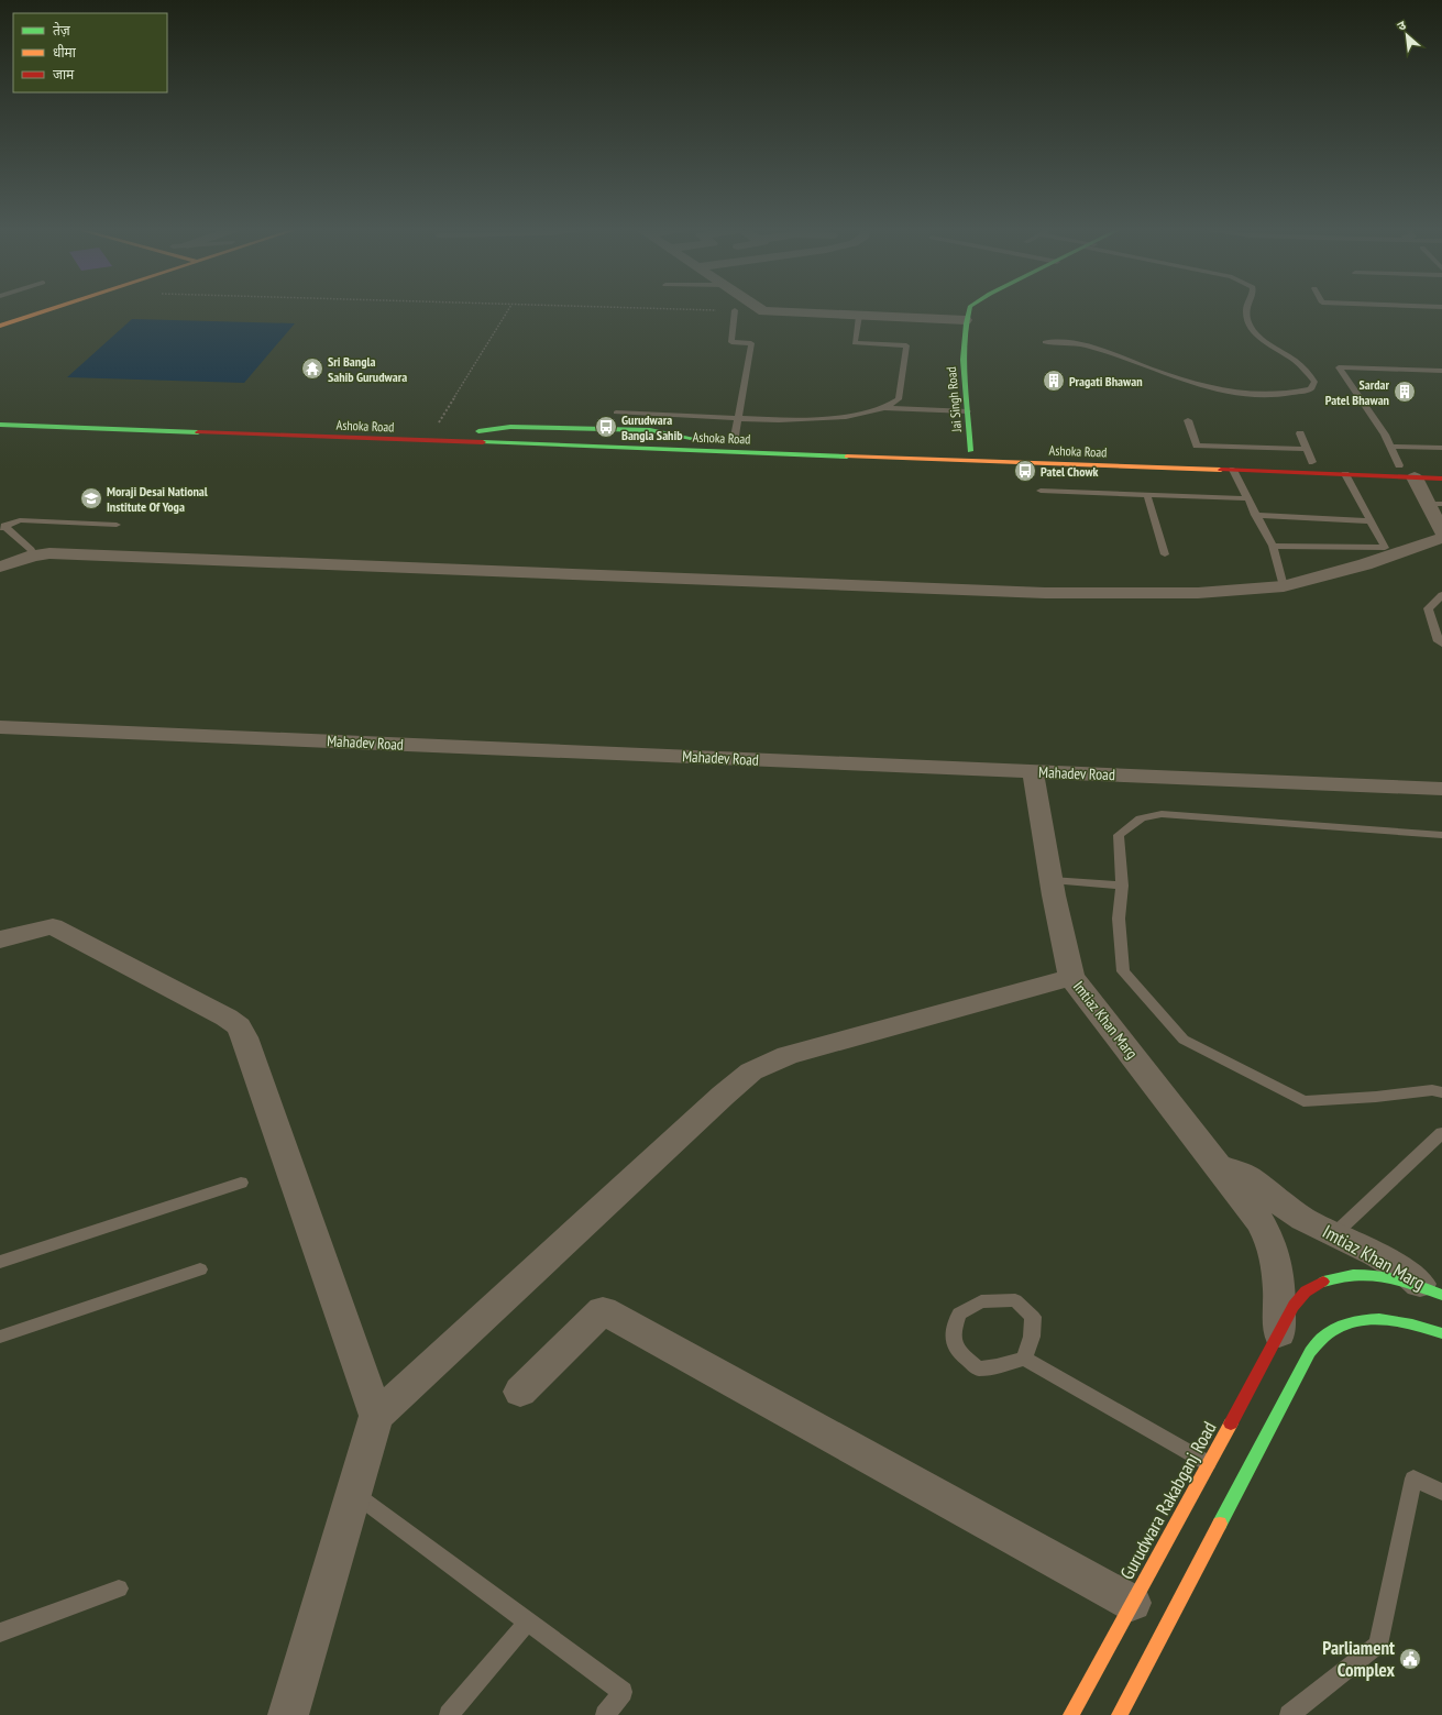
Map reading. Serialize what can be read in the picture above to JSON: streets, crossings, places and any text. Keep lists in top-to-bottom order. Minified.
{"streets":{"main road":["Jai Singh Road","Ashoka Road","Gurudwara Rakabganj Road"],"street":["Mahadev Road","Imtiaz Khan Marg"]},"crossings":[["Jai Singh Road","Ashoka Road"],["Mahadev Road","Imtiaz Khan Marg"],["Imtiaz Khan Marg","Gurudwara Rakabganj Road"]],"places":{"temple":["Sri Bangla Sahib Gurudwara"],"building":["Pragati Bhawan","Sardar Patel Bhawan"],"bus stop":["Gurudwara Bangla Sahib","Patel Chowk"],"school or university":["Moraji Desai National Institute Of Yoga"],"public building":["Parliament Complex"]},"legend":["तेज़","धीमा","जाम"],"north":"top left"}
